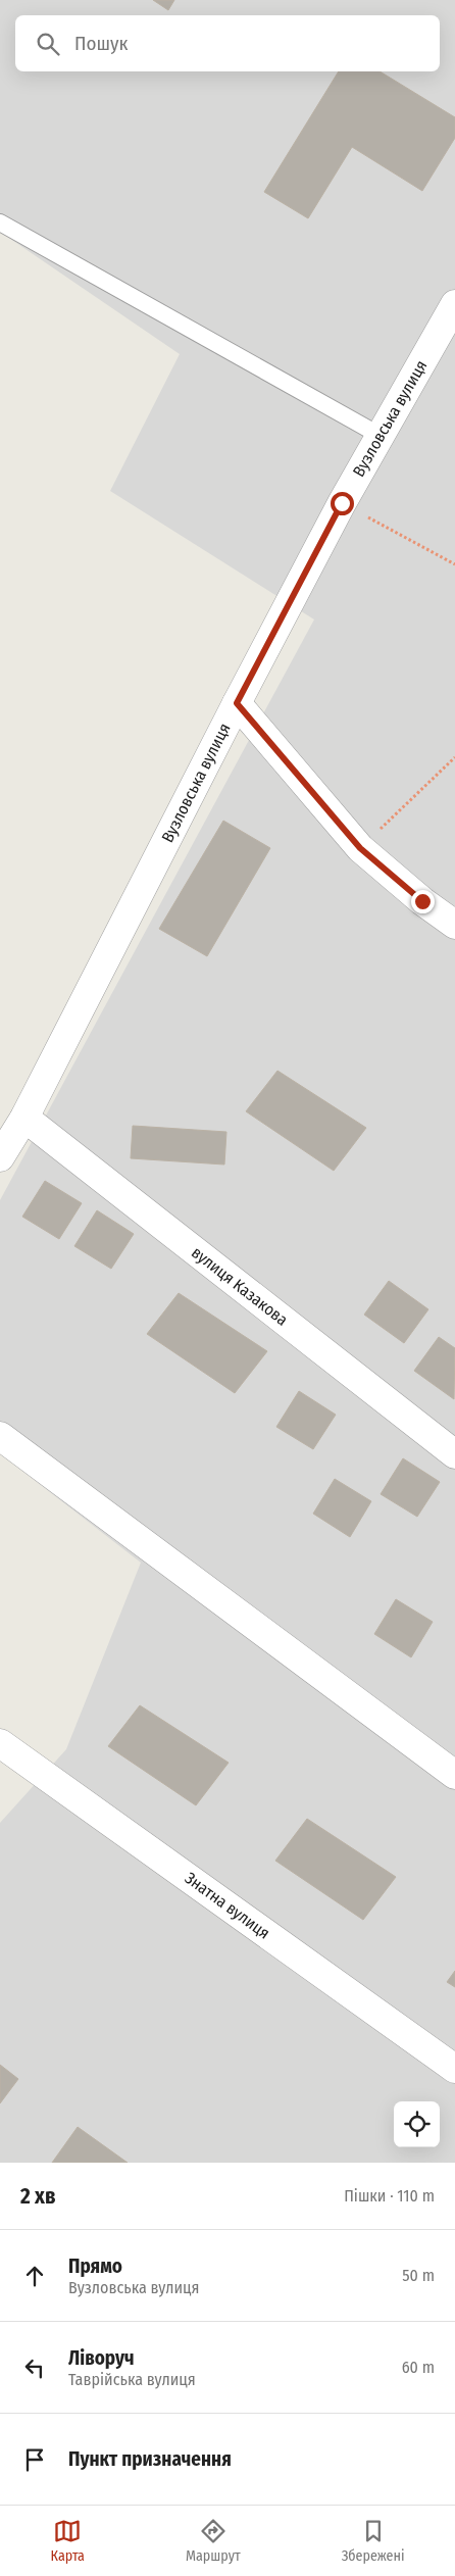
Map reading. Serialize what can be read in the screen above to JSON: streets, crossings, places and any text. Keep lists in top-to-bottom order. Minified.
{"streets":{"street":["Вузловська вулиця","вулиця Казакова","Знатна вулиця"]},"crossings":[["Вузловська вулиця","вулиця Казакова"]],"page":{"search":"Пошук","heading":["2 хв","Пішки · 110 m"],"list":[["Прямо","Вузловська вулиця","50 m"],["Ліворуч","Таврійська вулиця","60 m"],"Пункт призначення"],"nav":["Карта","Маршрут","Збережені"]}}
